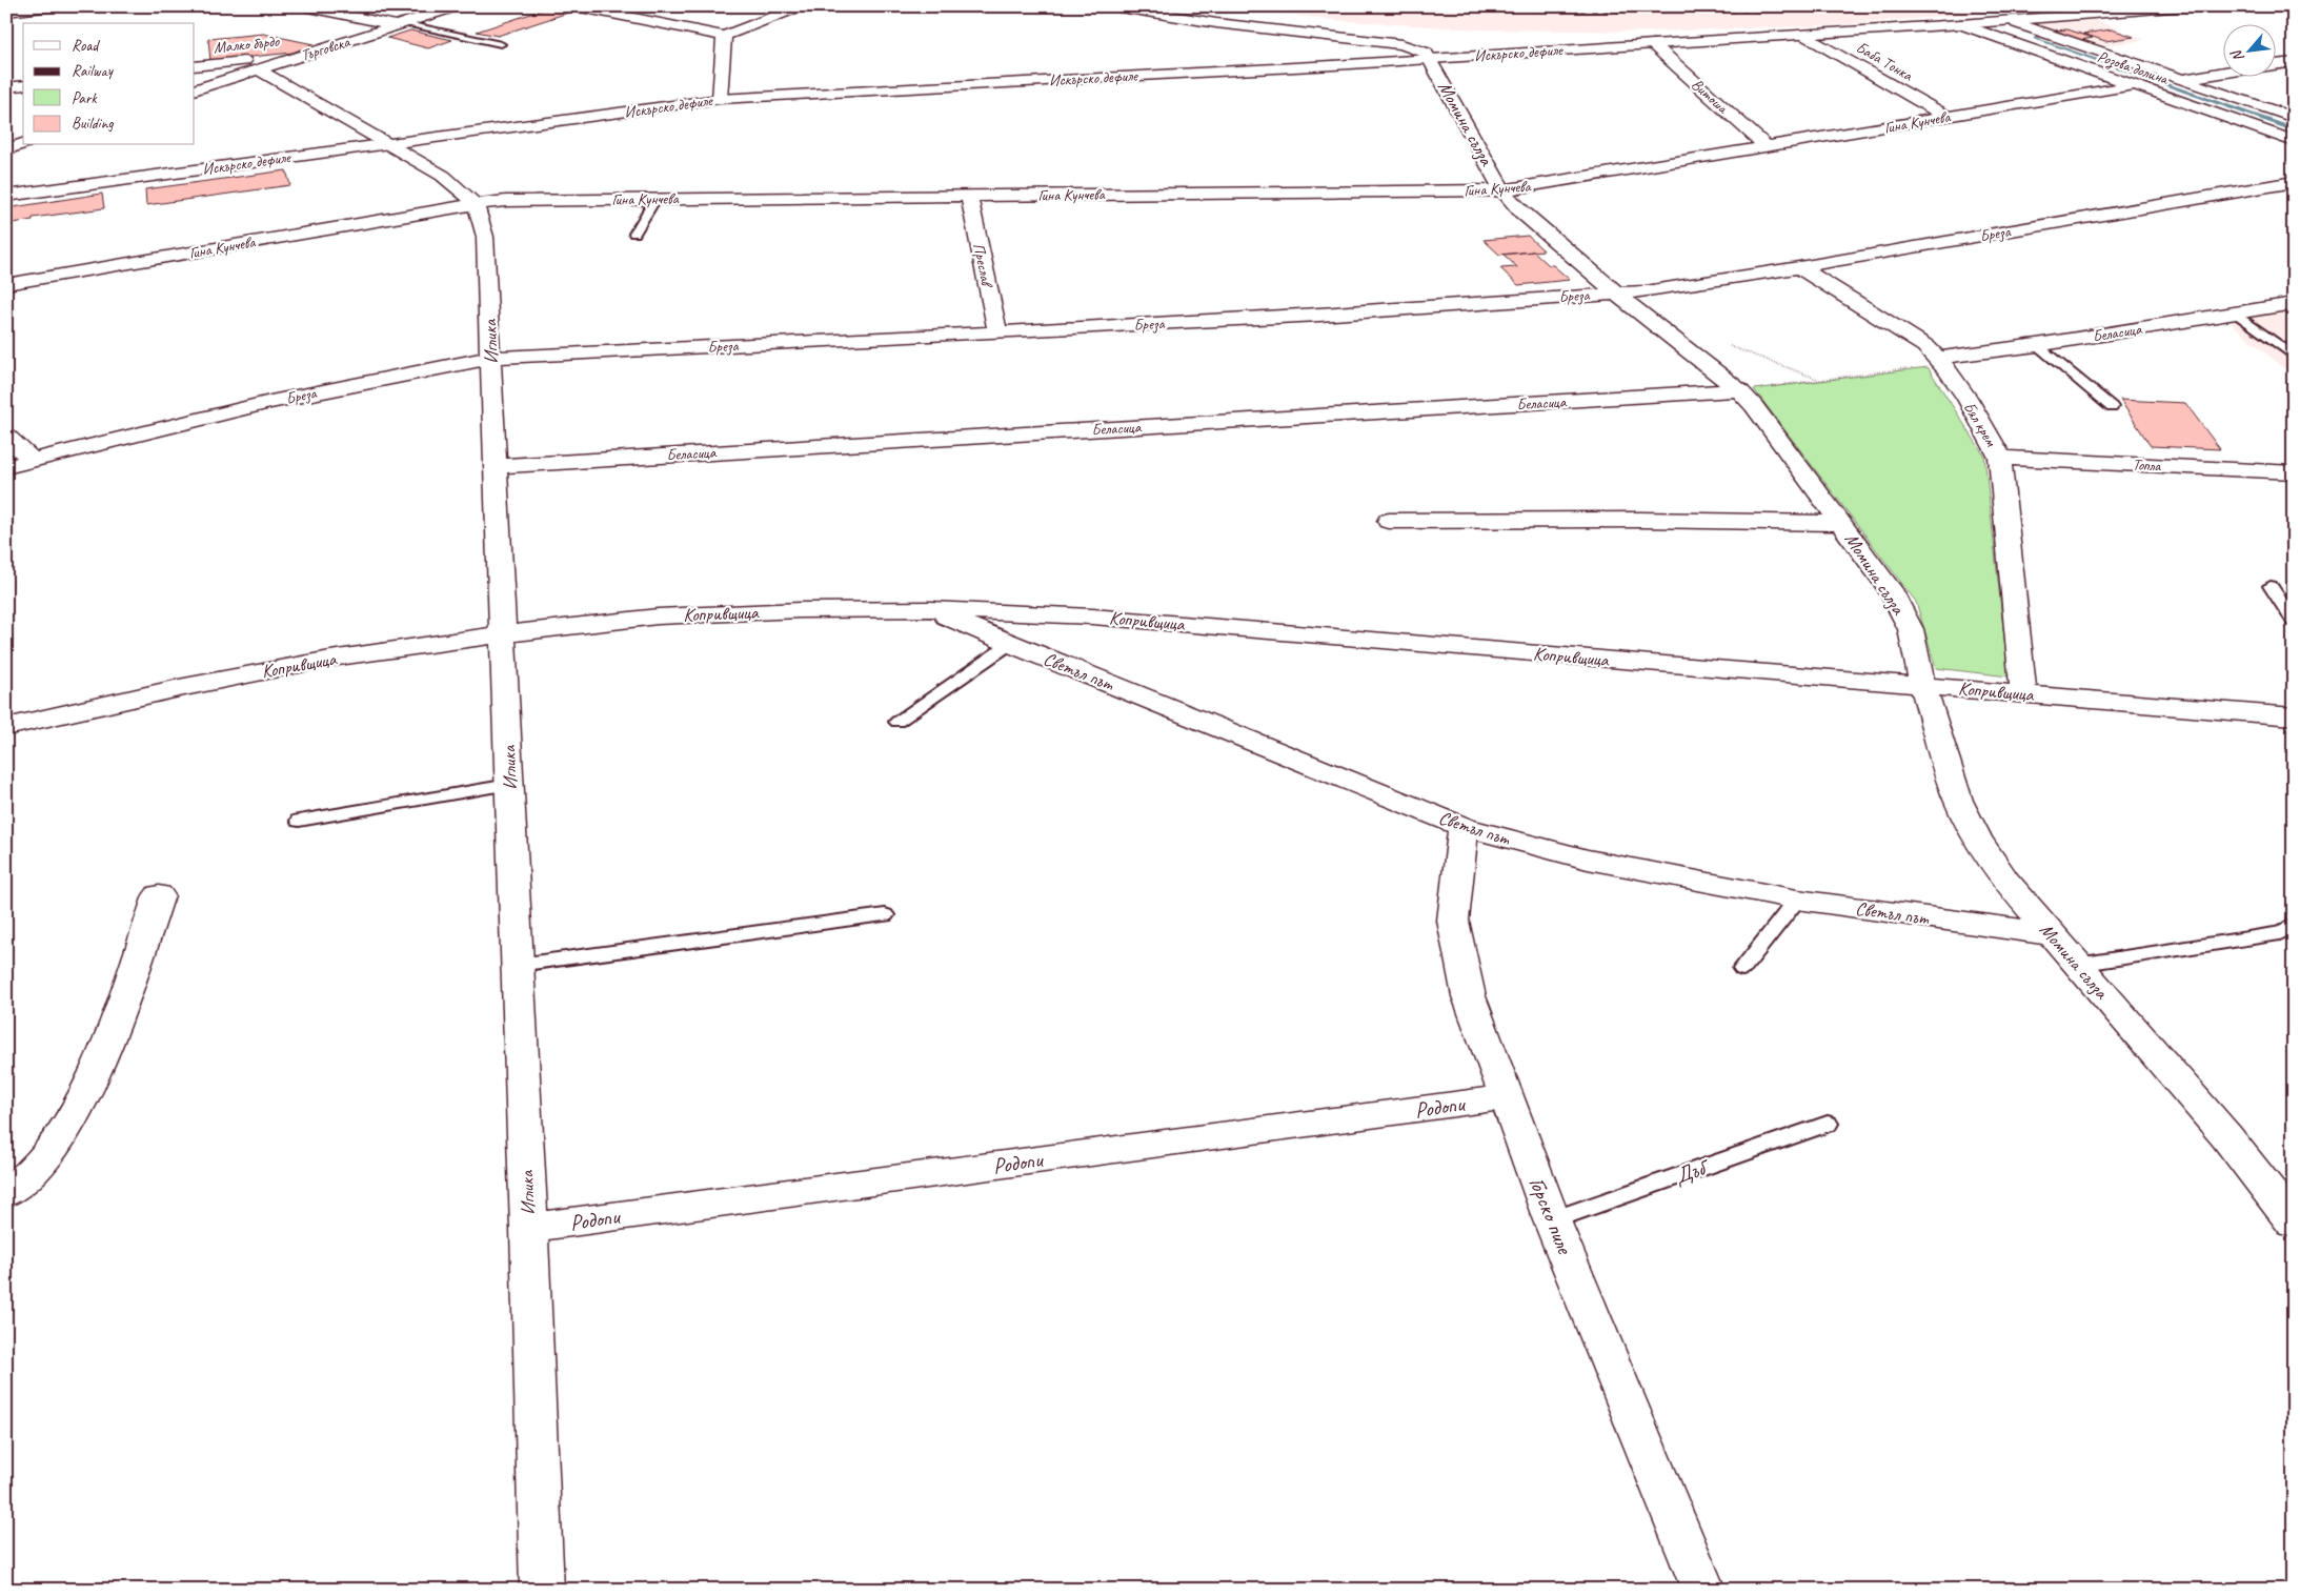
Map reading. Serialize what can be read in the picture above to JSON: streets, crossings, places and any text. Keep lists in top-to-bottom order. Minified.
{"streets":{"street":["Малко бърдо","Търговска","Искърско дефиле","Баба Тонка","Розова долина","Витоша","Гина Кунчева","Момина сълза","Бреза","Преслав","Беласица","Иглика","Бял крем","Топла","Копривщица","Светъл път","Родопи","Горско пиле"],"lane":["Дъб"]},"crossings":[["Малко бърдо","Търговска"],["Искърско дефиле","Баба Тонка"],["Искърско дефиле","Розова долина"],["Искърско дефиле","Витоша"],["Искърско дефиле","Момина сълза"],["Баба Тонка","Гина Кунчева"],["Розова долина","Гина Кунчева"],["Витоша","Гина Кунчева"],["Гина Кунчева","Момина сълза"],["Гина Кунчева","Преслав"],["Гина Кунчева","Иглика"],["Момина сълза","Бреза"],["Момина сълза","Беласица"],["Момина сълза","Копривщица"],["Момина сълза","Светъл път"],["Бреза","Преслав"],["Бреза","Иглика"],["Бреза","Бял крем"],["Беласица","Иглика"],["Беласица","Бял крем"],["Иглика","Копривщица"],["Иглика","Родопи"],["Бял крем","Топла"],["Бял крем","Копривщица"],["Копривщица","Светъл път"],["Светъл път","Горско пиле"],["Родопи","Горско пиле"],["Дъб","Горско пиле"]],"legend":["Road","Railway","Park","Building"],"north":"bottom left"}
